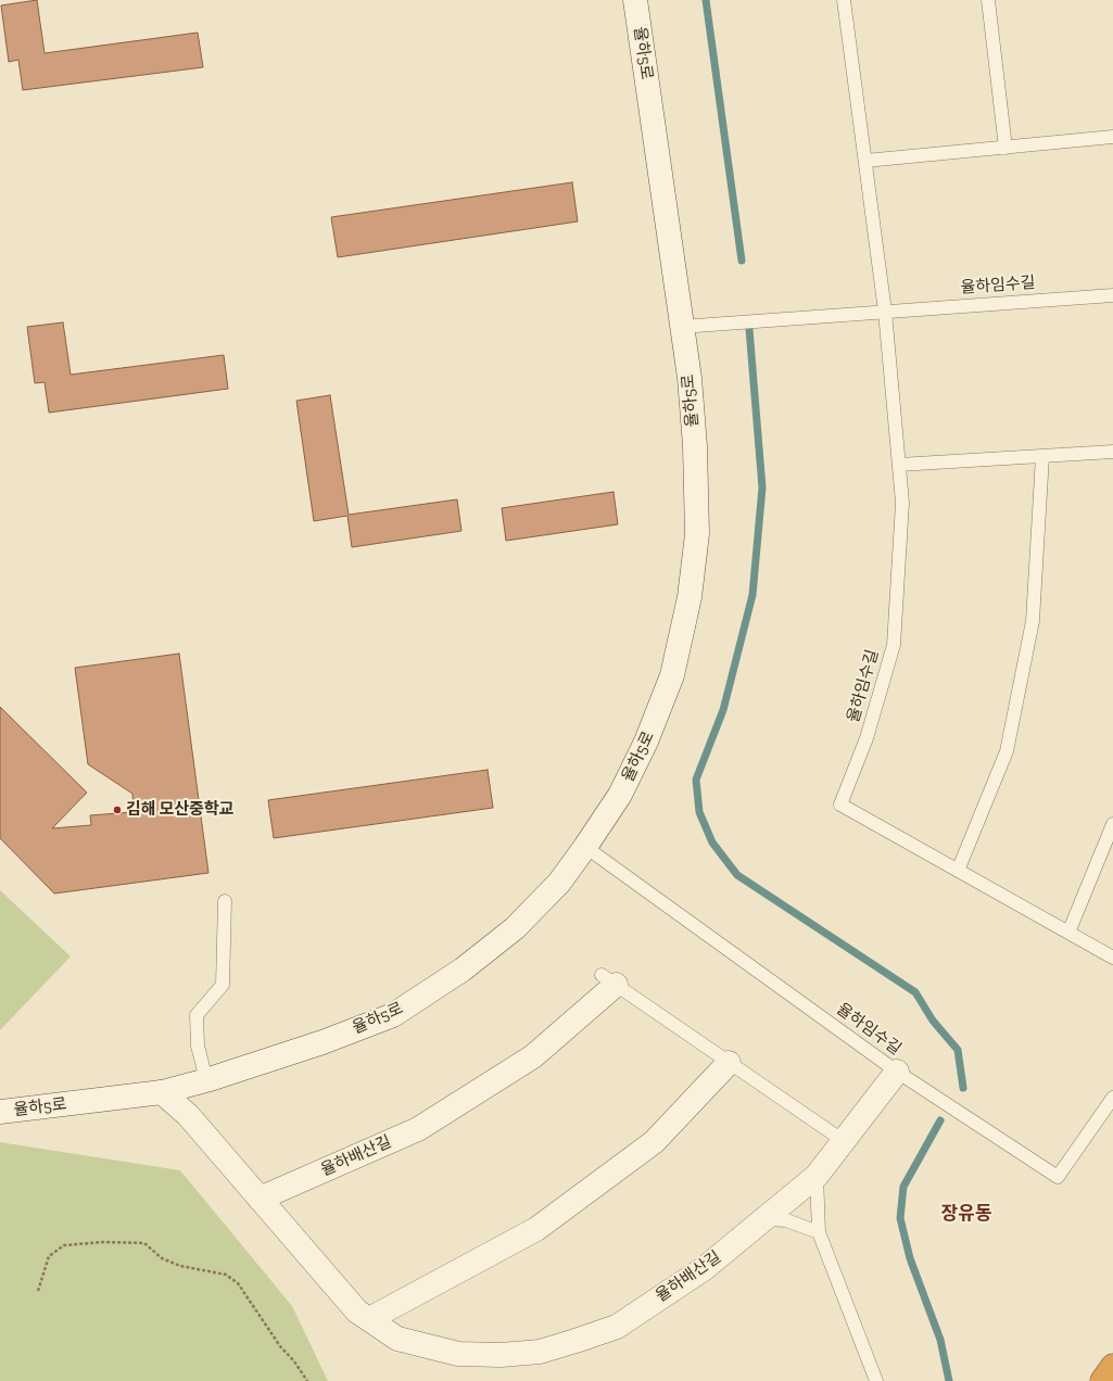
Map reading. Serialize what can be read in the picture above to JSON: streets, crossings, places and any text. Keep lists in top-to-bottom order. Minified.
{"streets":{"street":["율하5로","율하배산길"],"lane":["율하임수길"]},"crossings":[["율하5로","율하임수길"],["율하5로","율하배산길"]],"districts":["장유동"],"places":["김해 모산중학교"]}
